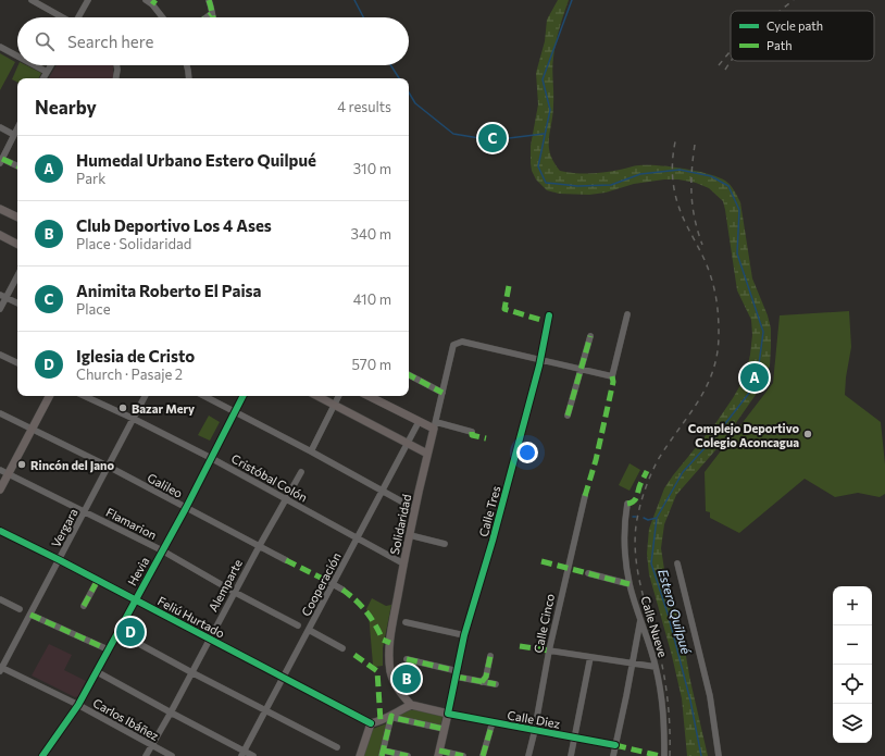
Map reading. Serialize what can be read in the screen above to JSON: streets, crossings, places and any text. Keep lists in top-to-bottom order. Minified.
{"streets":{"main road":["Calle Tres","Solidaridad","Calle Diez"],"street":["Cristóbal Colón","Galileo","Flamarion","Vergara","Hevia","Cooperación","Alemparte","Feliú Hurtado","Calle Cinco","Calle Nueve","Carlos Ibáñez"]},"crossings":[["Cristóbal Colón","Solidaridad"],["Cristóbal Colón","Vergara"],["Cristóbal Colón","Hevia"],["Cristóbal Colón","Cooperación"],["Cristóbal Colón","Alemparte"],["Galileo","Vergara"],["Galileo","Hevia"],["Galileo","Alemparte"],["Calle Tres","Solidaridad"],["Calle Tres","Calle Diez"],["Flamarion","Vergara"],["Flamarion","Hevia"],["Flamarion","Alemparte"],["Solidaridad","Calle Diez"],["Vergara","Feliú Hurtado"],["Vergara","Carlos Ibáñez"],["Hevia","Feliú Hurtado"],["Hevia","Carlos Ibáñez"],["Cooperación","Feliú Hurtado"],["Alemparte","Feliú Hurtado"],["Alemparte","Carlos Ibáñez"],["Calle Cinco","Calle Diez"]],"water":["Estero Quilpué"],"places":["Bazar Mery","Complejo Deportivo Colegio Aconcagua","Rincón del Jano"],"legend":["Cycle path","Path"],"page":{"search":"Search here","heading":["Nearby","4 results"],"pins":["C","A","D","B"],"list":[{"mark":"A","name":"Humedal Urbano Estero Quilpué","note":"Park","value":"310 m"},{"mark":"B","name":"Club Deportivo Los 4 Ases","note":"Place · Solidaridad","value":"340 m"},{"mark":"C","name":"Animita Roberto El Paisa","note":"Place","value":"410 m"},{"mark":"D","name":"Iglesia de Cristo","note":"Church · Pasaje 2","value":"570 m"}],"map_buttons":["+","−"]}}
